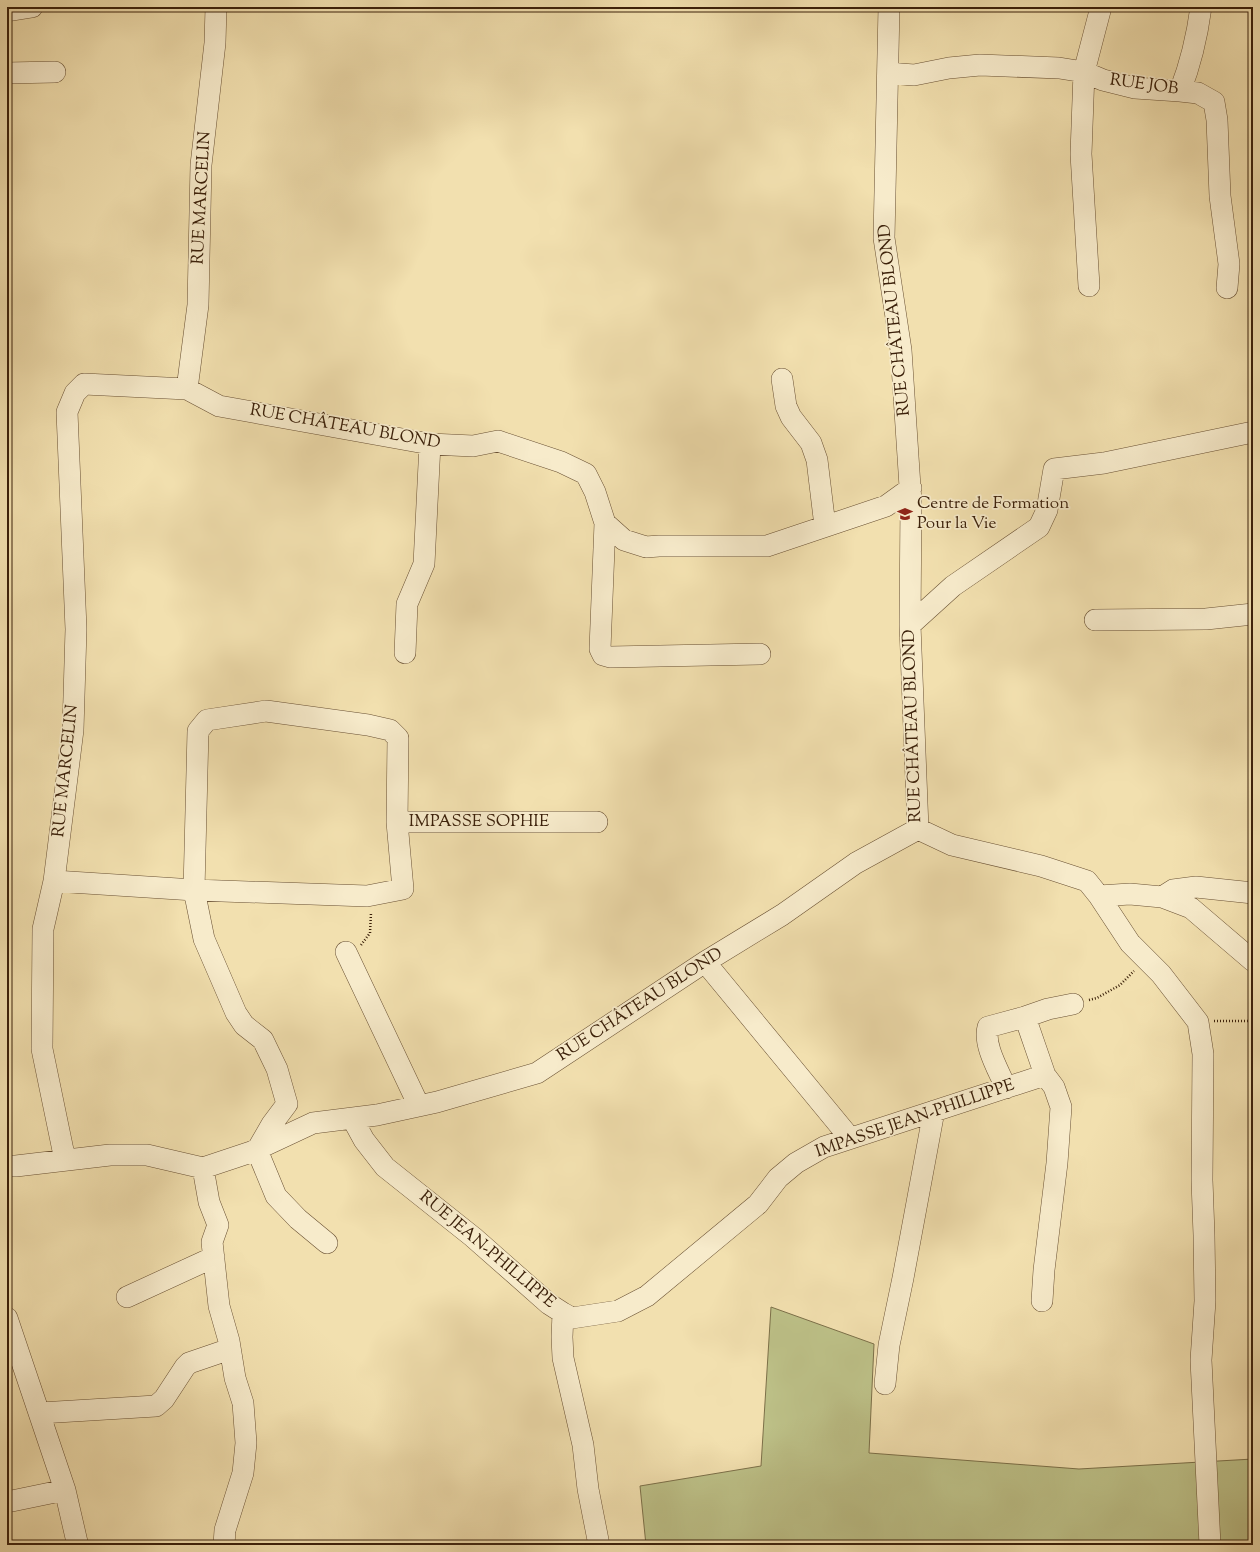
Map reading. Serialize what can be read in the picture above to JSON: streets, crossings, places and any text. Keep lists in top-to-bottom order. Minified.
{"streets":{"street":["RUE JOB","RUE MARCELIN","RUE CHÂTEAU BLOND","IMPASSE SOPHIE","IMPASSE JEAN-PHILLIPPE","RUE JEAN-PHILLIPPE"]},"crossings":[["RUE JOB","RUE CHÂTEAU BLOND"],["RUE MARCELIN","RUE CHÂTEAU BLOND"],["RUE MARCELIN","IMPASSE SOPHIE"],["RUE CHÂTEAU BLOND","RUE JEAN-PHILLIPPE"],["IMPASSE JEAN-PHILLIPPE","RUE JEAN-PHILLIPPE"]],"places":{"school or university":["Centre de Formation Pour la Vie"]}}
